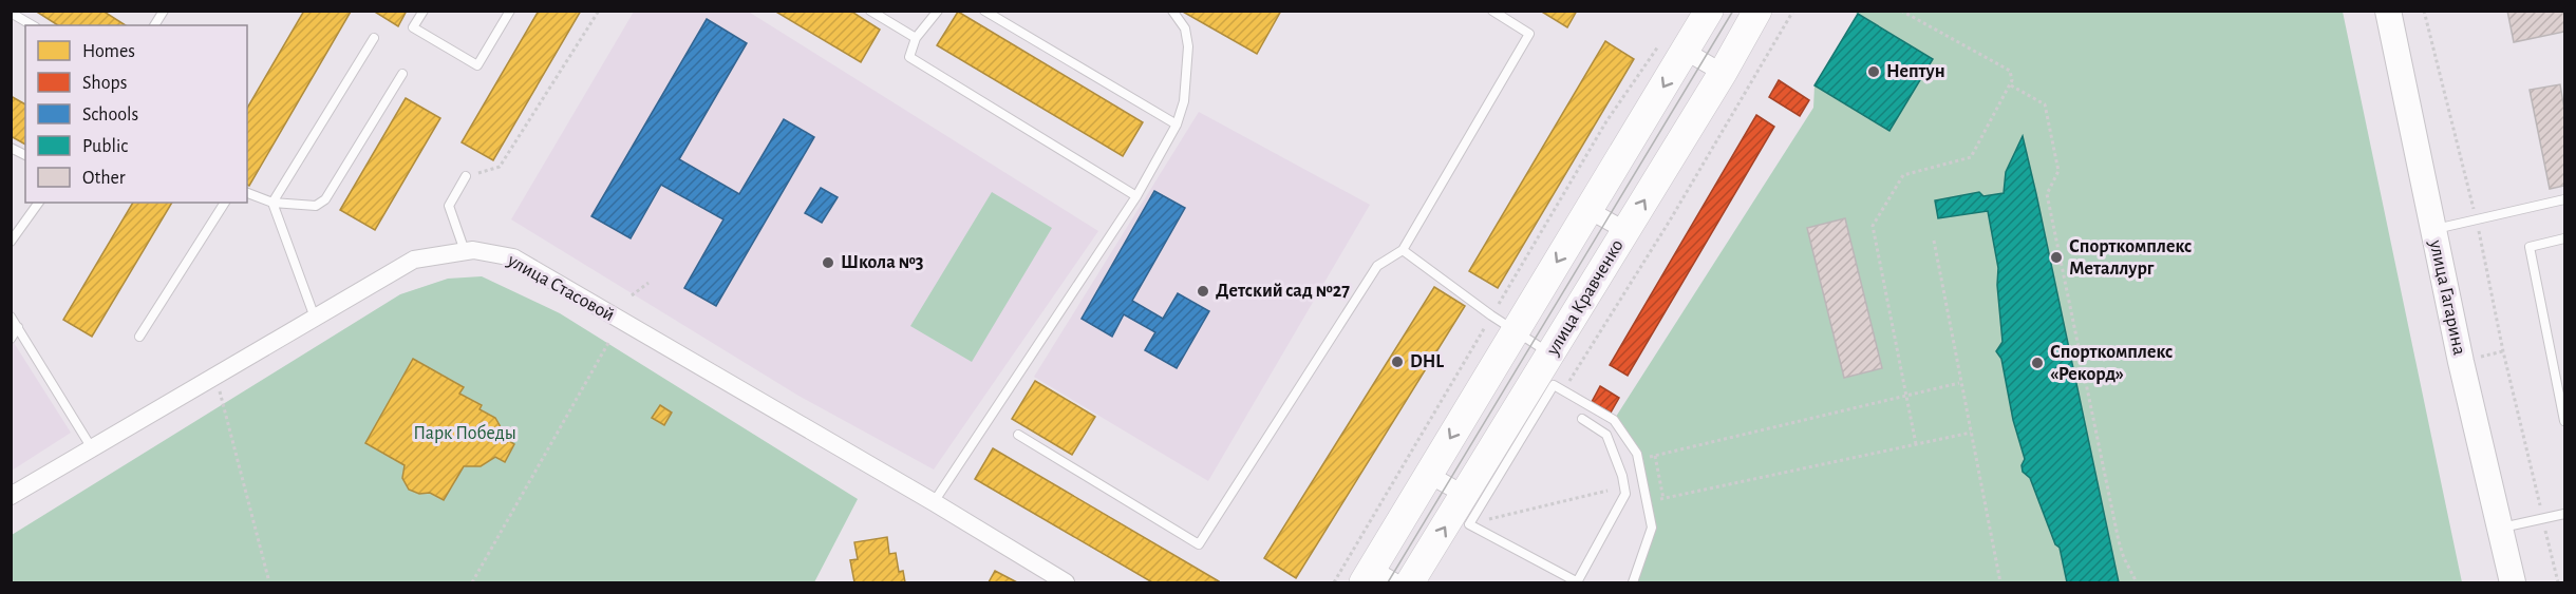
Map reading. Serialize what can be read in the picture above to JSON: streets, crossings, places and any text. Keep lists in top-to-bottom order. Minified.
{"streets":{"main road":["улица Кравченко","улица Гагарина"],"street":["улица Стасовой"]},"parks":["Парк Победы"],"places":["Нептун","Спорткомплекс Металлург","Школа №3","Детский сад №27","DHL","Спорткомплекс «Рекорд»"],"legend":["Homes","Shops","Schools","Public","Other"]}
